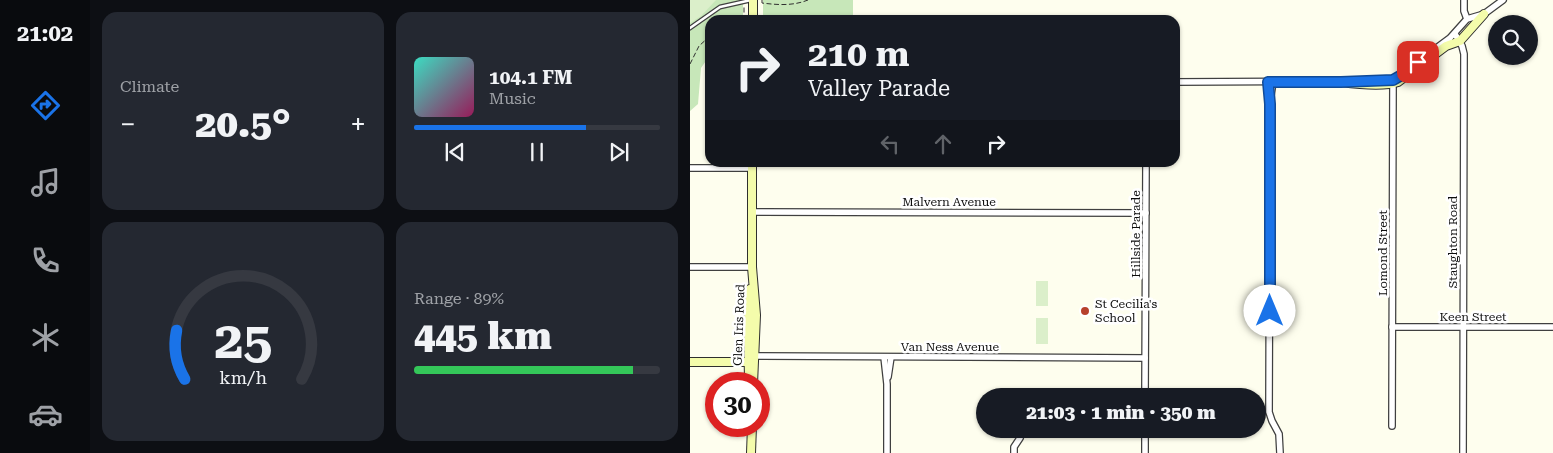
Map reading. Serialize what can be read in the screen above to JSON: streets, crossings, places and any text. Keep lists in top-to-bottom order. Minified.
{"streets":{"main road":["Glen Iris Road"],"street":["Malvern Avenue","Hillside Parade","Staughton Road","Lomond Street","Keen Street","Van Ness Avenue"]},"crossings":[["Malvern Avenue","Hillside Parade"],["Malvern Avenue","Glen Iris Road"],["Hillside Parade","Van Ness Avenue"],["Staughton Road","Keen Street"],["Lomond Street","Keen Street"],["Glen Iris Road","Van Ness Avenue"]],"places":["St Cecilia's School"],"page":{"tabs":"21:02","tile":["Climate",["Range · 89%","445 km"]],"turn":["210 m","Valley Parade"],"song":["104.1 FM","Music"],"heat":["−","20.5°","+"],"limit":"30","trip":"21:03 · 1 min · 350 m","gauge":["25","km/h"]}}
